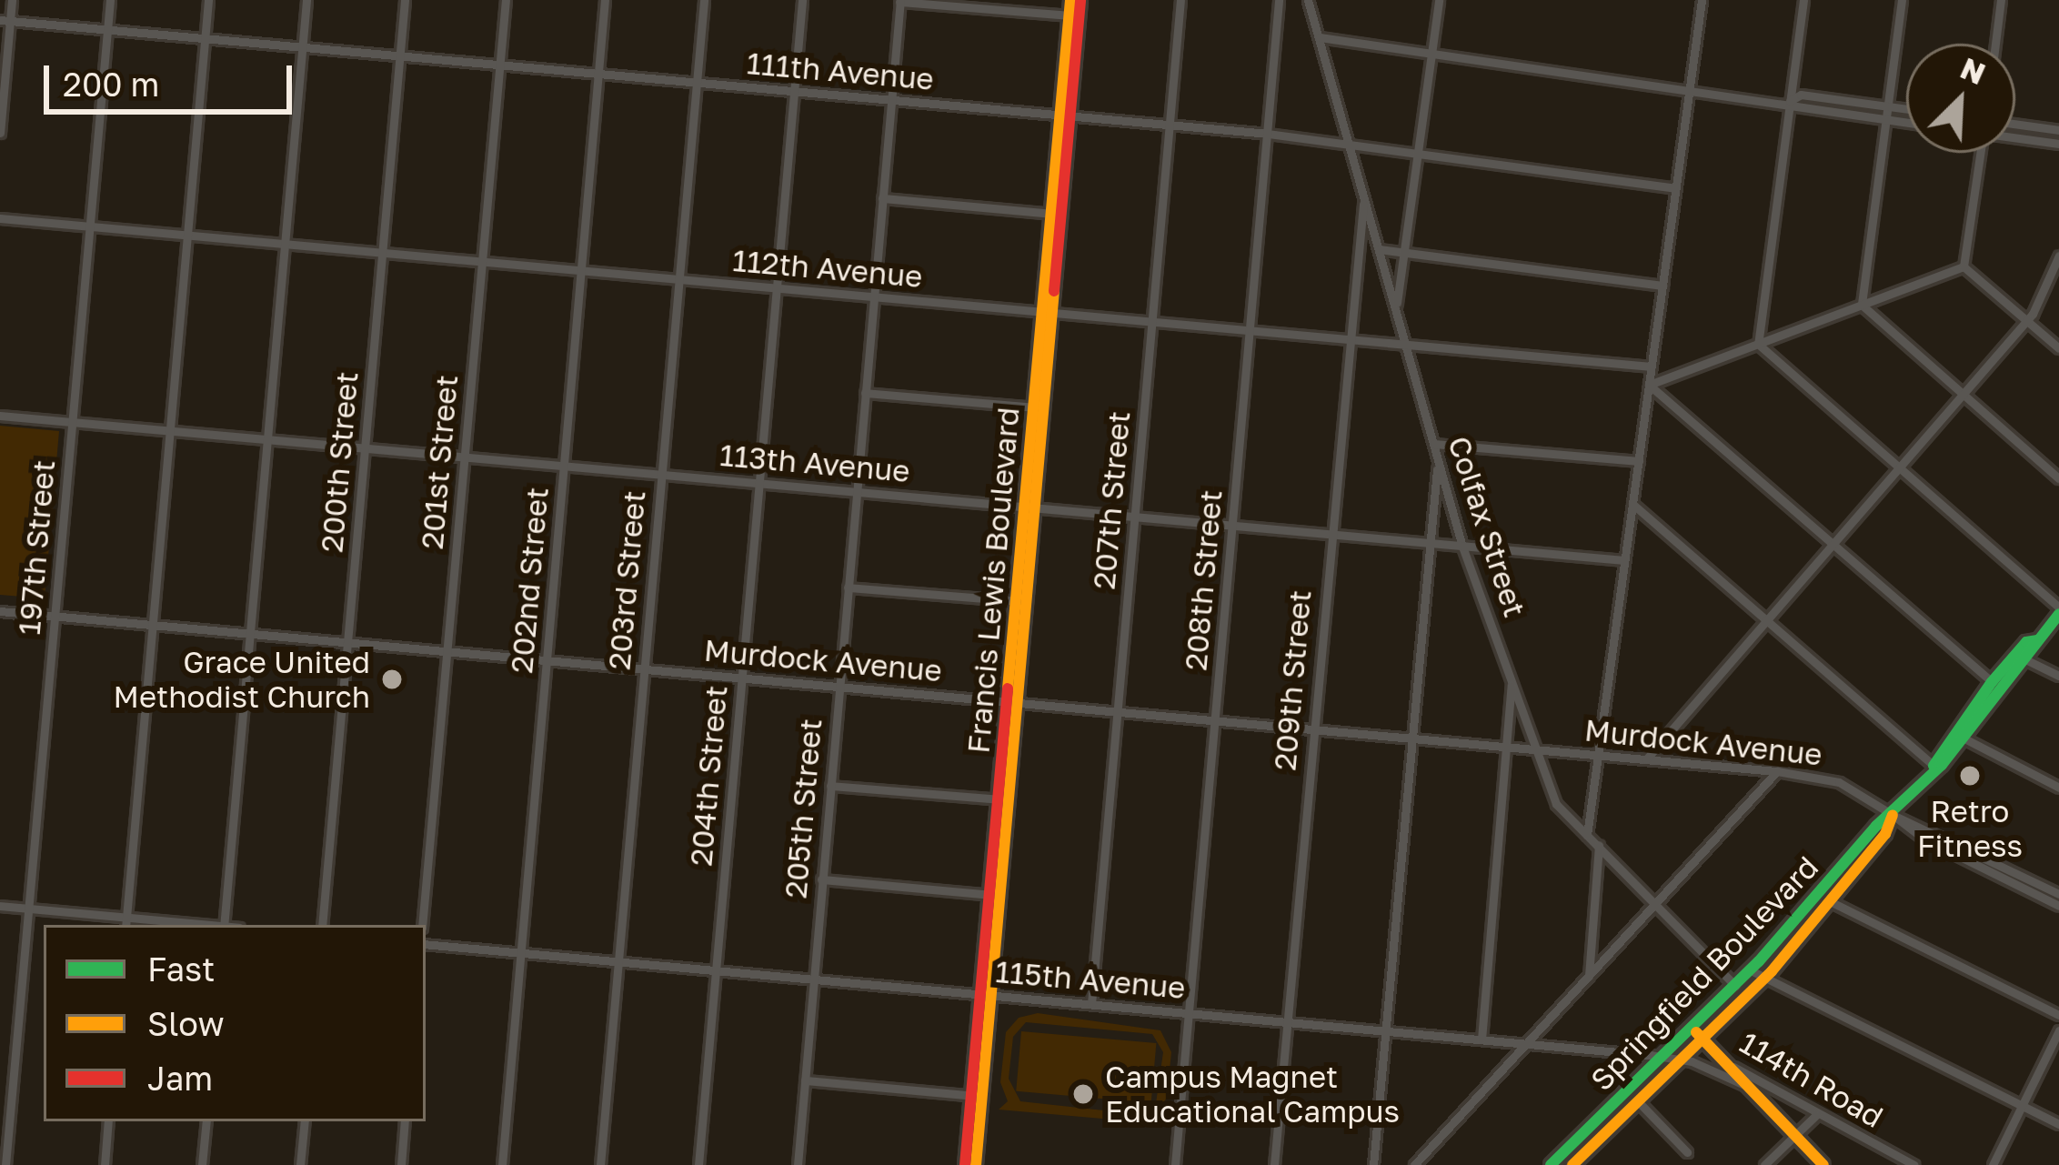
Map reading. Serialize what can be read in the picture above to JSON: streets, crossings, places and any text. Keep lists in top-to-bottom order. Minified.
{"streets":{"main road":["Francis Lewis Boulevard","Springfield Boulevard","115th Avenue","114th Road"],"street":["111th Avenue","112th Avenue","200th Street","201st Street","113th Avenue","207th Street","Colfax Street","197th Street","202nd Street","203rd Street","208th Street","Murdock Avenue","209th Street","204th Street","205th Street"]},"crossings":[["111th Avenue","200th Street"],["111th Avenue","201st Street"],["111th Avenue","207th Street"],["111th Avenue","Colfax Street"],["111th Avenue","197th Street"],["111th Avenue","202nd Street"],["111th Avenue","203rd Street"],["111th Avenue","Francis Lewis Boulevard"],["111th Avenue","208th Street"],["111th Avenue","204th Street"],["111th Avenue","205th Street"],["112th Avenue","200th Street"],["112th Avenue","201st Street"],["112th Avenue","207th Street"],["112th Avenue","Colfax Street"],["112th Avenue","197th Street"],["112th Avenue","202nd Street"],["112th Avenue","203rd Street"],["112th Avenue","Francis Lewis Boulevard"],["112th Avenue","208th Street"],["112th Avenue","209th Street"],["112th Avenue","204th Street"],["112th Avenue","205th Street"],["200th Street","113th Avenue"],["200th Street","Murdock Avenue"],["201st Street","113th Avenue"],["201st Street","Murdock Avenue"],["113th Avenue","207th Street"],["113th Avenue","Colfax Street"],["113th Avenue","197th Street"],["113th Avenue","202nd Street"],["113th Avenue","203rd Street"],["113th Avenue","Francis Lewis Boulevard"],["113th Avenue","208th Street"],["113th Avenue","209th Street"],["113th Avenue","204th Street"],["113th Avenue","205th Street"],["207th Street","Murdock Avenue"],["207th Street","115th Avenue"],["Colfax Street","Murdock Avenue"],["Colfax Street","209th Street"],["Colfax Street","Springfield Boulevard"],["197th Street","Murdock Avenue"],["202nd Street","Murdock Avenue"],["202nd Street","115th Avenue"],["203rd Street","Murdock Avenue"],["203rd Street","115th Avenue"],["Francis Lewis Boulevard","Murdock Avenue"],["Francis Lewis Boulevard","115th Avenue"],["208th Street","Murdock Avenue"],["208th Street","115th Avenue"],["Murdock Avenue","209th Street"],["Murdock Avenue","204th Street"],["Murdock Avenue","205th Street"],["Murdock Avenue","Springfield Boulevard"],["209th Street","115th Avenue"],["204th Street","115th Avenue"],["205th Street","115th Avenue"],["Springfield Boulevard","115th Avenue"],["Springfield Boulevard","114th Road"],["115th Avenue","114th Road"]],"places":["Grace United Methodist Church","Retro Fitness","Campus Magnet Educational Campus"],"legend":["Fast","Slow","Jam"],"scale_bar":"200 m","north":"top right"}
